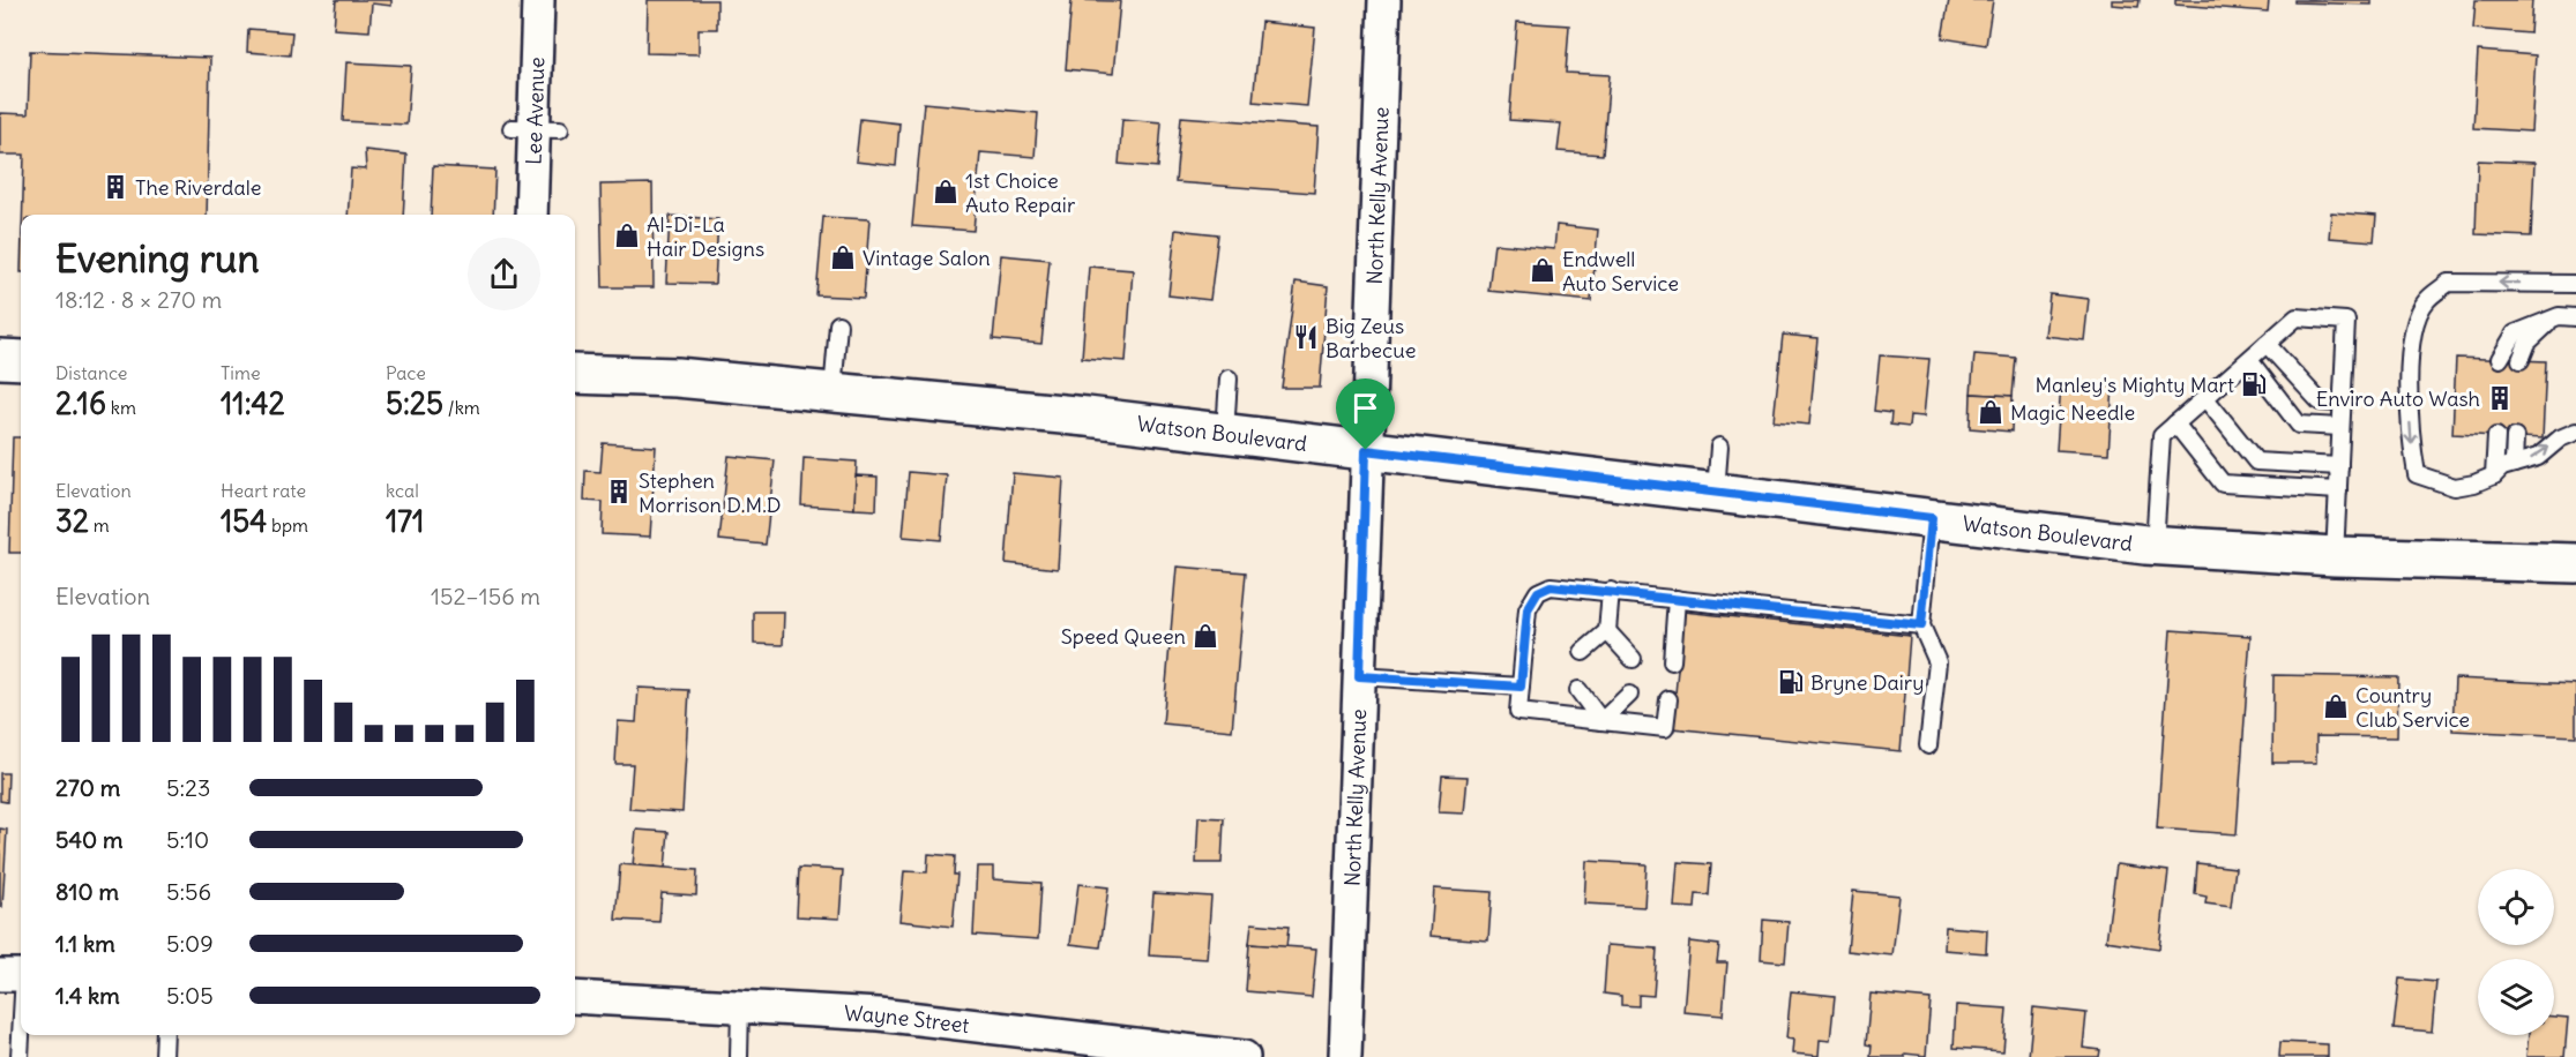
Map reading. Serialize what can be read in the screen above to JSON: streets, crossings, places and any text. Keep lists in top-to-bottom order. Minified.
{"streets":{"street":["Lee Avenue","North Kelly Avenue","Watson Boulevard","Wayne Street"]},"crossings":[["North Kelly Avenue","Watson Boulevard"]],"places":{"building":["The Riverdale","Enviro Auto Wash","Stephen Morrison D.M.D"],"shop":["1st Choice Auto Repair","Al-Di-La Hair Designs","Vintage Salon","Endwell Auto Service","Magic Needle","Speed Queen","Country Club Service"],"restaurant":["Big Zeus Barbecue"],"fuel station":["Manley's Mighty Mart","Bryne Dairy"]},"page":{"heading":["Evening run","18:12 · 8 × 270 m"],"stats":[["Distance","2.16 km"],["Time","11:42"],["Pace","5:25 /km"],["Elevation","32 m"],["Heart rate","154 bpm"],["kcal","171"]],"chart":["Elevation","152–156 m"],"list":[{"name":"270 m","note":"5:23"},{"name":"540 m","note":"5:10"},{"name":"810 m","note":"5:56"},{"name":"1.1 km","note":"5:09"},{"name":"1.4 km","note":"5:05"}]}}
